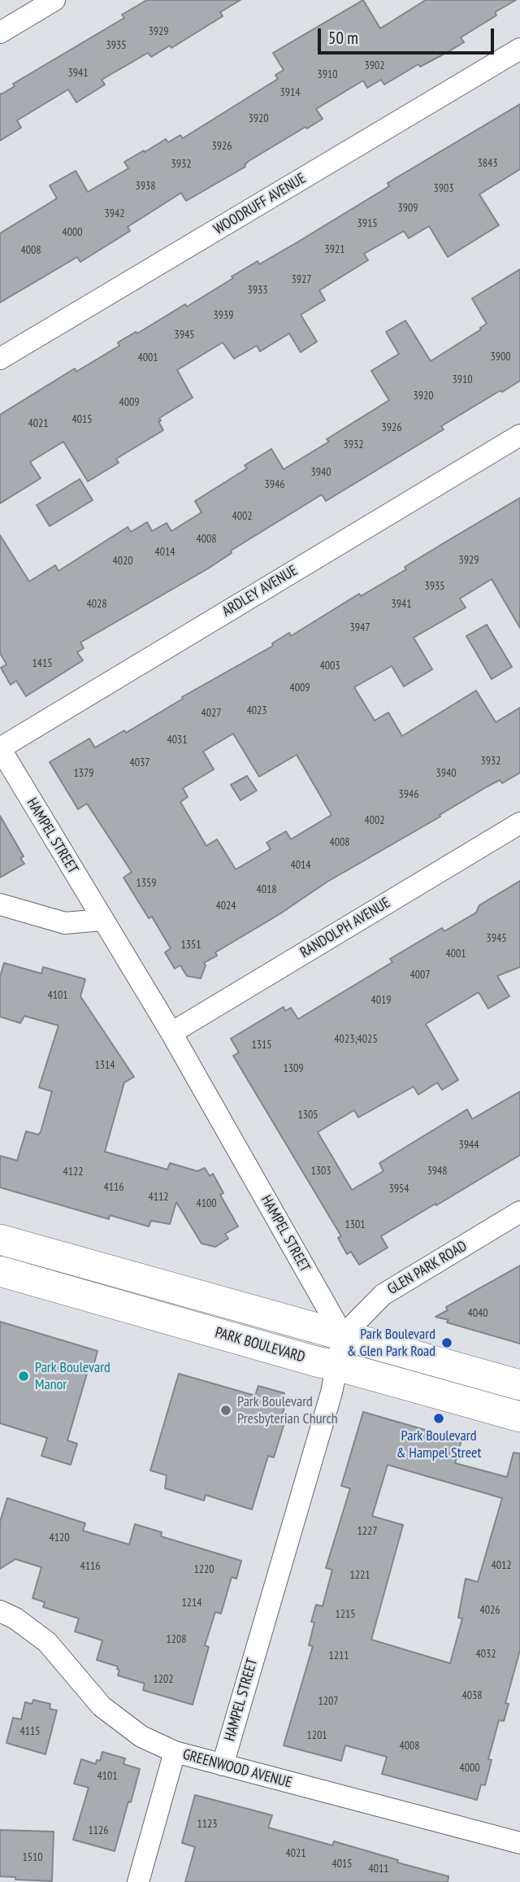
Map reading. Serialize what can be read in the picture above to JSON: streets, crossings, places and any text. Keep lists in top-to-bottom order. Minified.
{"streets":{"main road":["PARK BOULEVARD"],"street":["WOODRUFF AVENUE","ARDLEY AVENUE","HAMPEL STREET","RANDOLPH AVENUE","GLEN PARK ROAD","GREENWOOD AVENUE"]},"crossings":[["ARDLEY AVENUE","HAMPEL STREET"],["HAMPEL STREET","RANDOLPH AVENUE"],["HAMPEL STREET","GLEN PARK ROAD"],["HAMPEL STREET","PARK BOULEVARD"],["HAMPEL STREET","GREENWOOD AVENUE"]],"places":["Park Boulevard & Glen Park Road","Park Boulevard Manor","Park Boulevard Presbyterian Church","Park Boulevard & Hampel Street"],"house_numbers":["3929","3935","3902","3941","3910","3914","3920","3926","3843","3932","3938","3903","3909","3942","3915","4000","3921","4008","3927","3933","3939","3945","3900","4001","3910","3920","4009","4015","4021","3926","3932","3940","3946","4002","4008","4014","3929","4020","3935","4028","3941","3947","1415","4003","4009","4023","4027","4031","3932","4037","1379","3940","3946","4002","4008","4014","1359","4018","4024","3945","1351","4001","4007","4101","4019","4023;4025","1315","1314","1309","1305","3944","1303","3948","4122","4116","3954","4112","4100","1301","4040","1227","4120","4012","4116","1220","1221","1214","4026","1215","1208","4032","1211","1202","4038","1207","4115","1201","4008","4000","4101","1123","1126","4021","1510","4015","4011"],"scale_bar":"50 m"}
